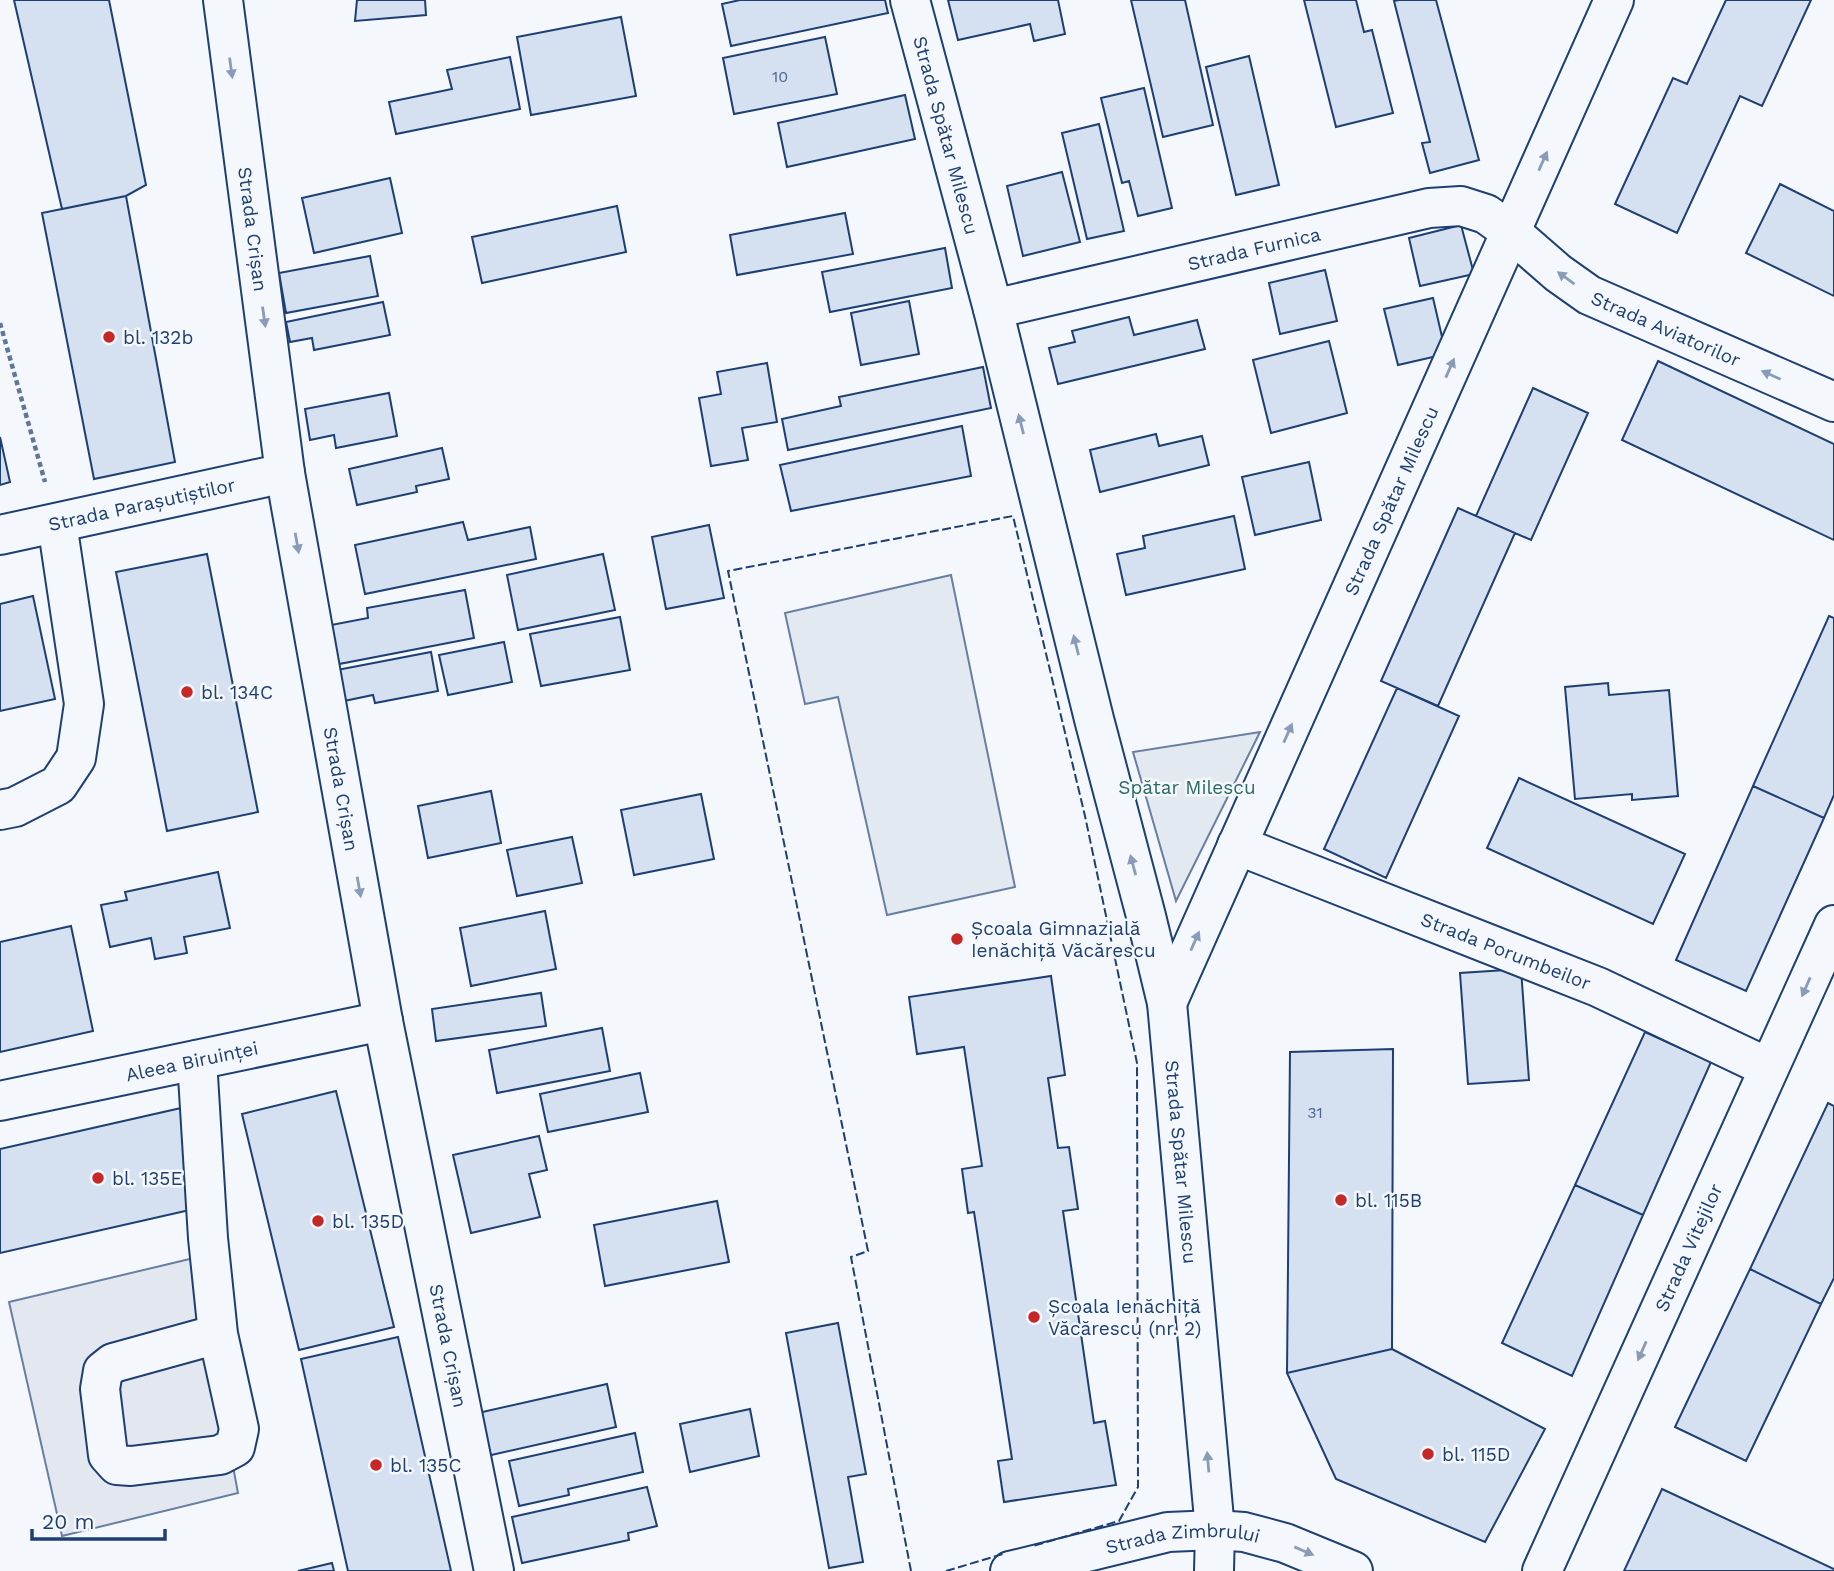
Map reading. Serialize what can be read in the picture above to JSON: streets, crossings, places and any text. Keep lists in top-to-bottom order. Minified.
{"streets":{"street":["Strada Spătar Milescu","Strada Crișan","Strada Furnica","Strada Aviatorilor","Strada Parașutiștilor","Strada Porumbeilor","Aleea Biruinței","Strada Vitejilor","Strada Zimbrului"]},"crossings":[["Strada Spătar Milescu","Strada Furnica"],["Strada Spătar Milescu","Strada Aviatorilor"],["Strada Spătar Milescu","Strada Porumbeilor"],["Strada Spătar Milescu","Strada Zimbrului"],["Strada Crișan","Strada Parașutiștilor"],["Strada Crișan","Aleea Biruinței"],["Strada Furnica","Strada Aviatorilor"],["Strada Porumbeilor","Strada Vitejilor"]],"one_way":["Strada Spătar Milescu","Strada Crișan","Strada Aviatorilor","Strada Vitejilor","Strada Zimbrului"],"parks":["Spătar Milescu"],"places":["bl. 132b","bl. 134C","Școala Gimnazială Ienăchiță Văcărescu","bl. 135E","bl. 115B","bl. 135D","Școala Ienăchiță Văcărescu (nr. 2)","bl. 115D","bl. 135C"],"house_numbers":["10","31"],"scale_bar":"20 m"}
